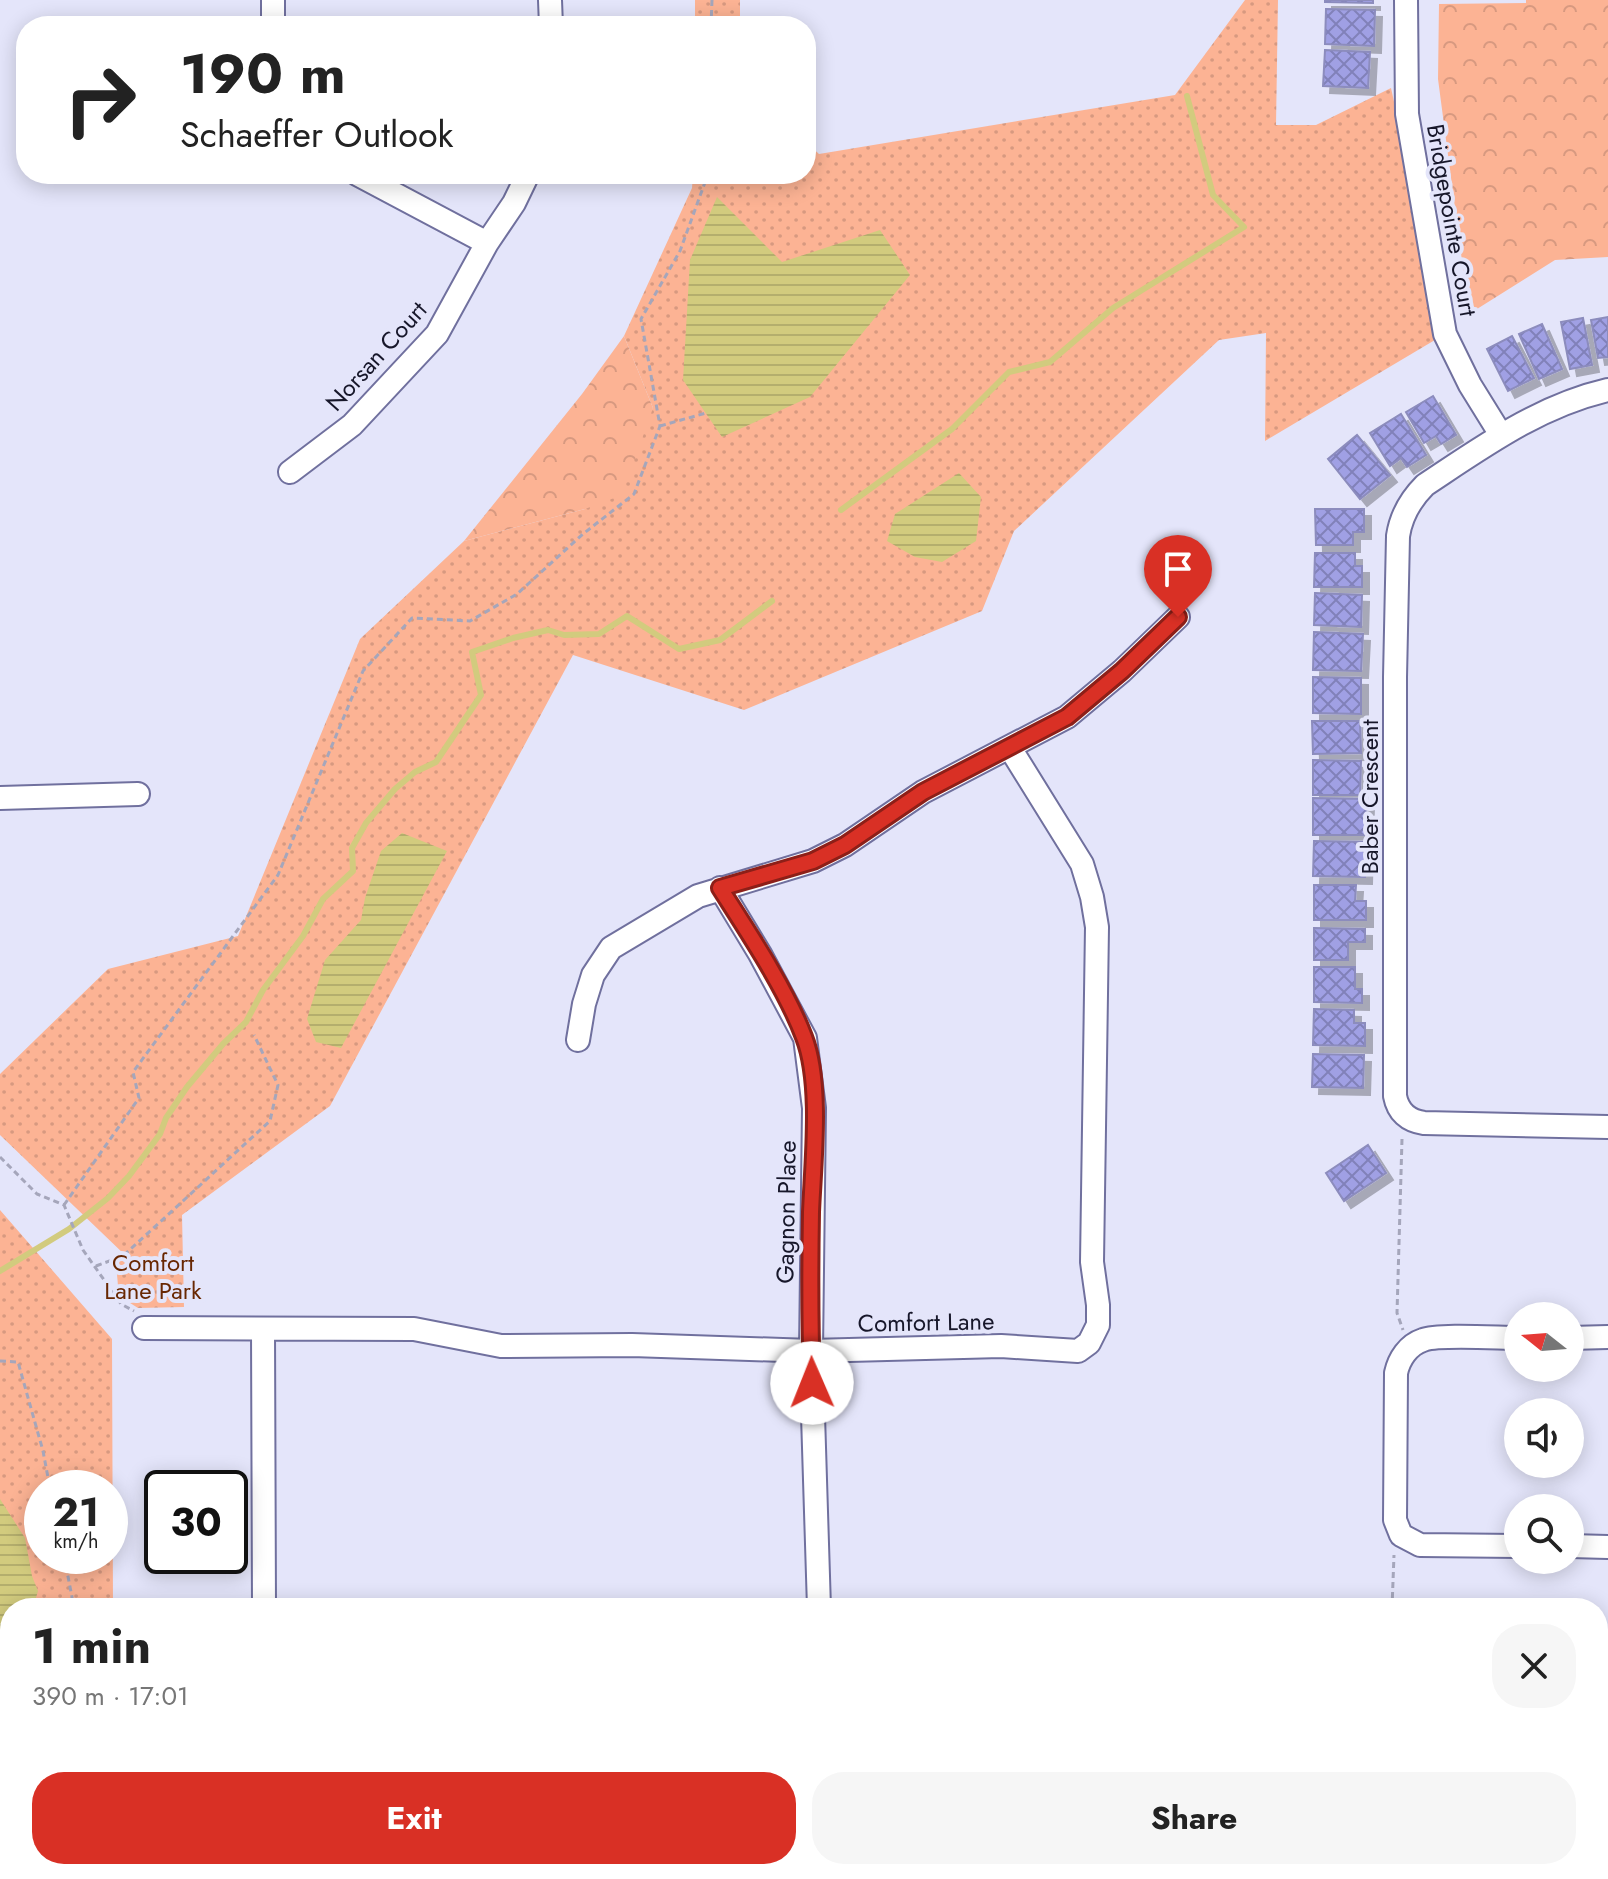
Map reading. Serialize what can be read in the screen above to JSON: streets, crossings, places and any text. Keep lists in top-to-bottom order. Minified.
{"streets":{"street":["Bridgepointe Court","Norsan Court","Baber Crescent","Gagnon Place","Comfort Lane"]},"crossings":[["Bridgepointe Court","Baber Crescent"],["Gagnon Place","Comfort Lane"]],"parks":["Comfort Lane Park"],"north":"left","page":{"turn":["190 m","Schaeffer Outlook"],"speed":"21 km/h","limit":"30","heading":["1 min","390 m · 17:01"],"buttons":["Exit","Share"]}}
